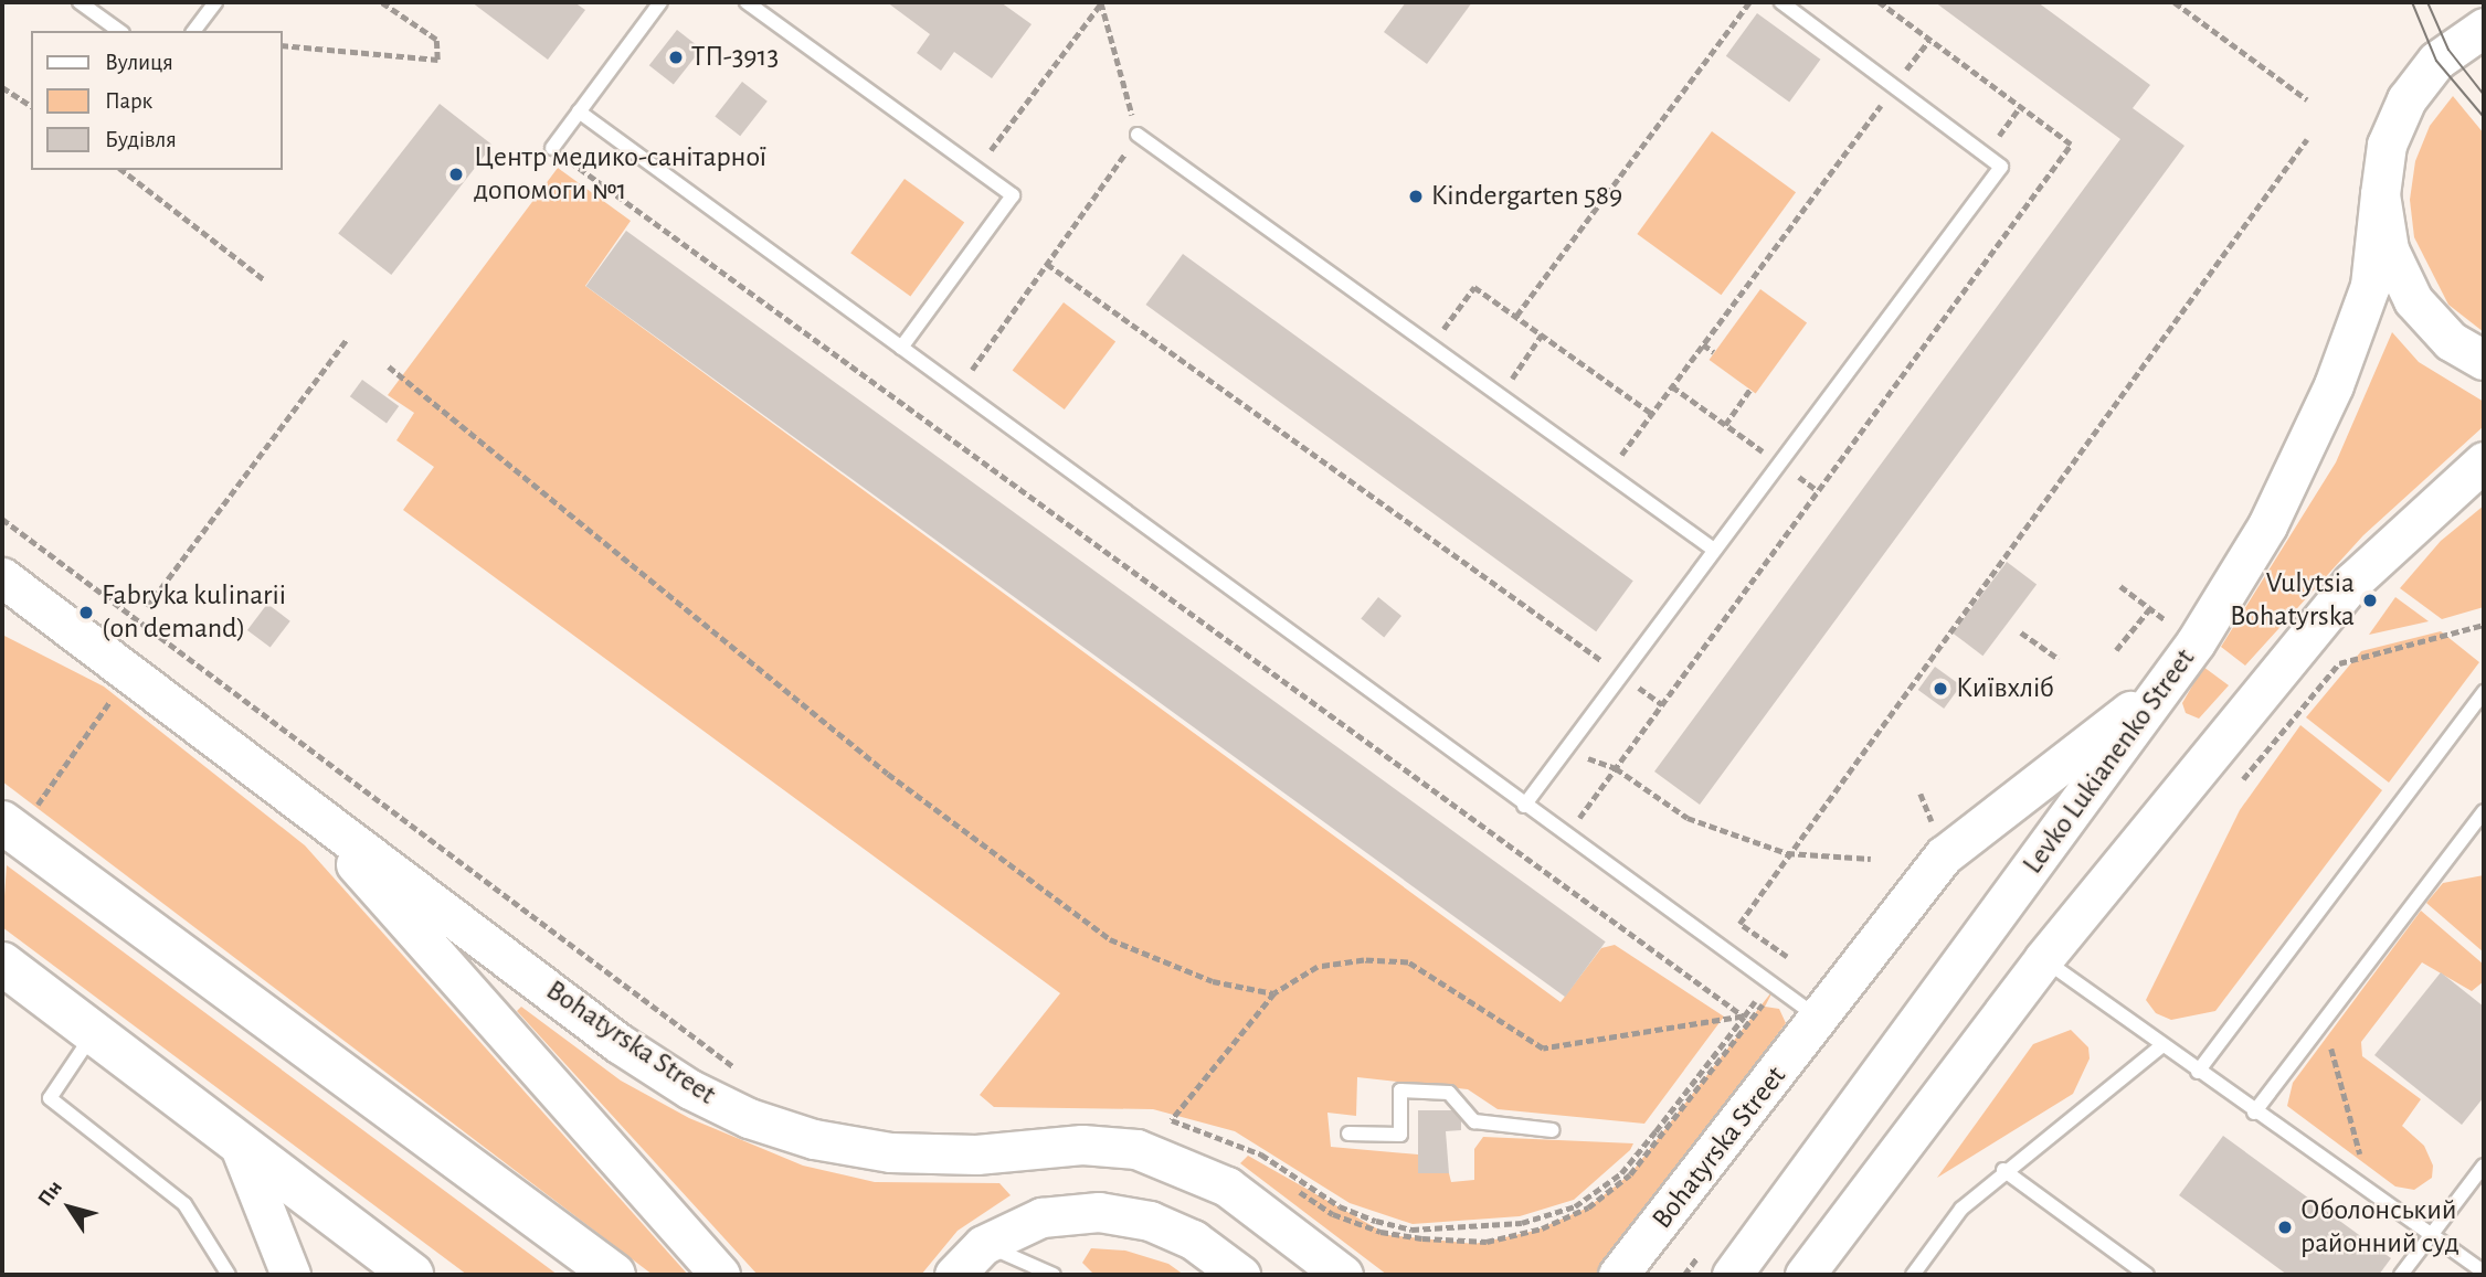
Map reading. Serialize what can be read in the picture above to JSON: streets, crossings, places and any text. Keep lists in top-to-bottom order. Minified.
{"streets":{"main road":["Levko Lukianenko Street","Bohatyrska Street"]},"crossings":[["Levko Lukianenko Street","Bohatyrska Street"]],"places":["ТП-3913","Центр медико-санітарної допомоги №1","Kindergarten 589","Vulytsia Bohatyrska","Fabryka kulinarii (on demand)","Київхліб","Оболонський районний суд"],"legend":["Вулиця","Парк","Будівля"],"north":"top left"}
